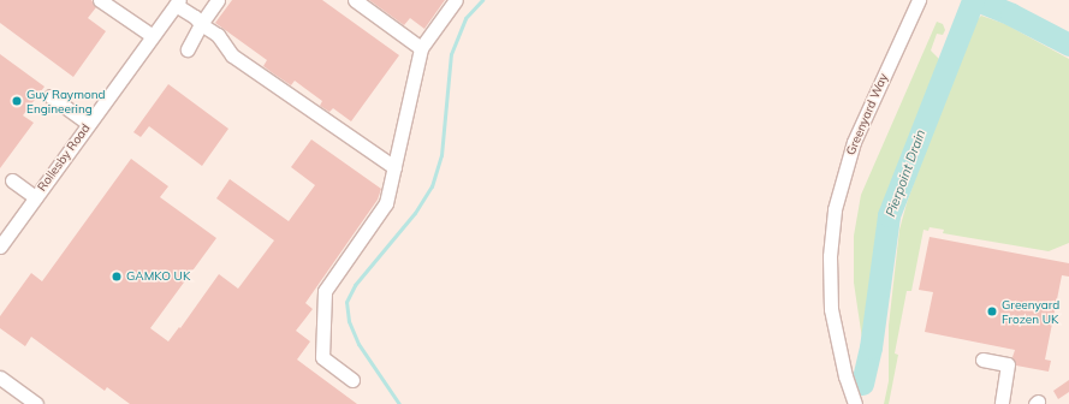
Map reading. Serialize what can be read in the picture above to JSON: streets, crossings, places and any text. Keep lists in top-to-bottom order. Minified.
{"streets":{"street":["Greenyard Way","Rollesby Road"]},"water":["Pierpoint Drain"],"places":["Guy Raymond Engineering","GAMKO UK","Greenyard Frozen UK"]}
